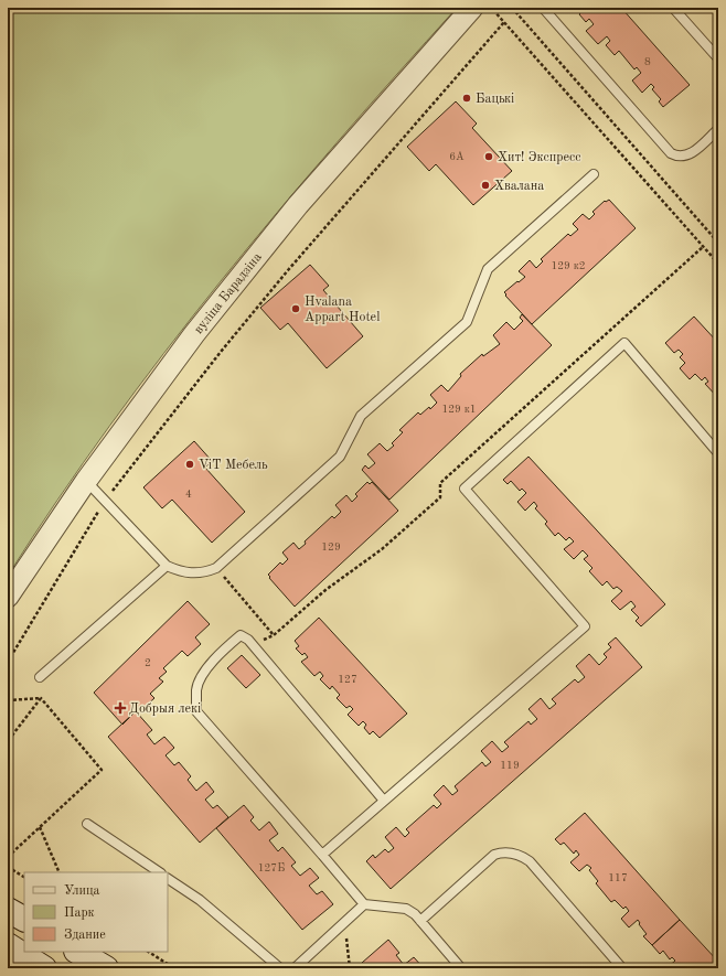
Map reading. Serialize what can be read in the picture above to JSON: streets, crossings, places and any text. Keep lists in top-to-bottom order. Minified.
{"streets":{"street":["вуліца Барадзіна"]},"places":{"other":["Бацькі","Хит! Экспресс","Хвалана","Hvalana Appart Hotel","ViT Мебель"],"health":["Добрыя лекі"]},"house_numbers":["8","6А","129 к2","129 к1","4","129","2","127","119","127Б","117"],"legend":["Улица","Парк","Здание"]}
